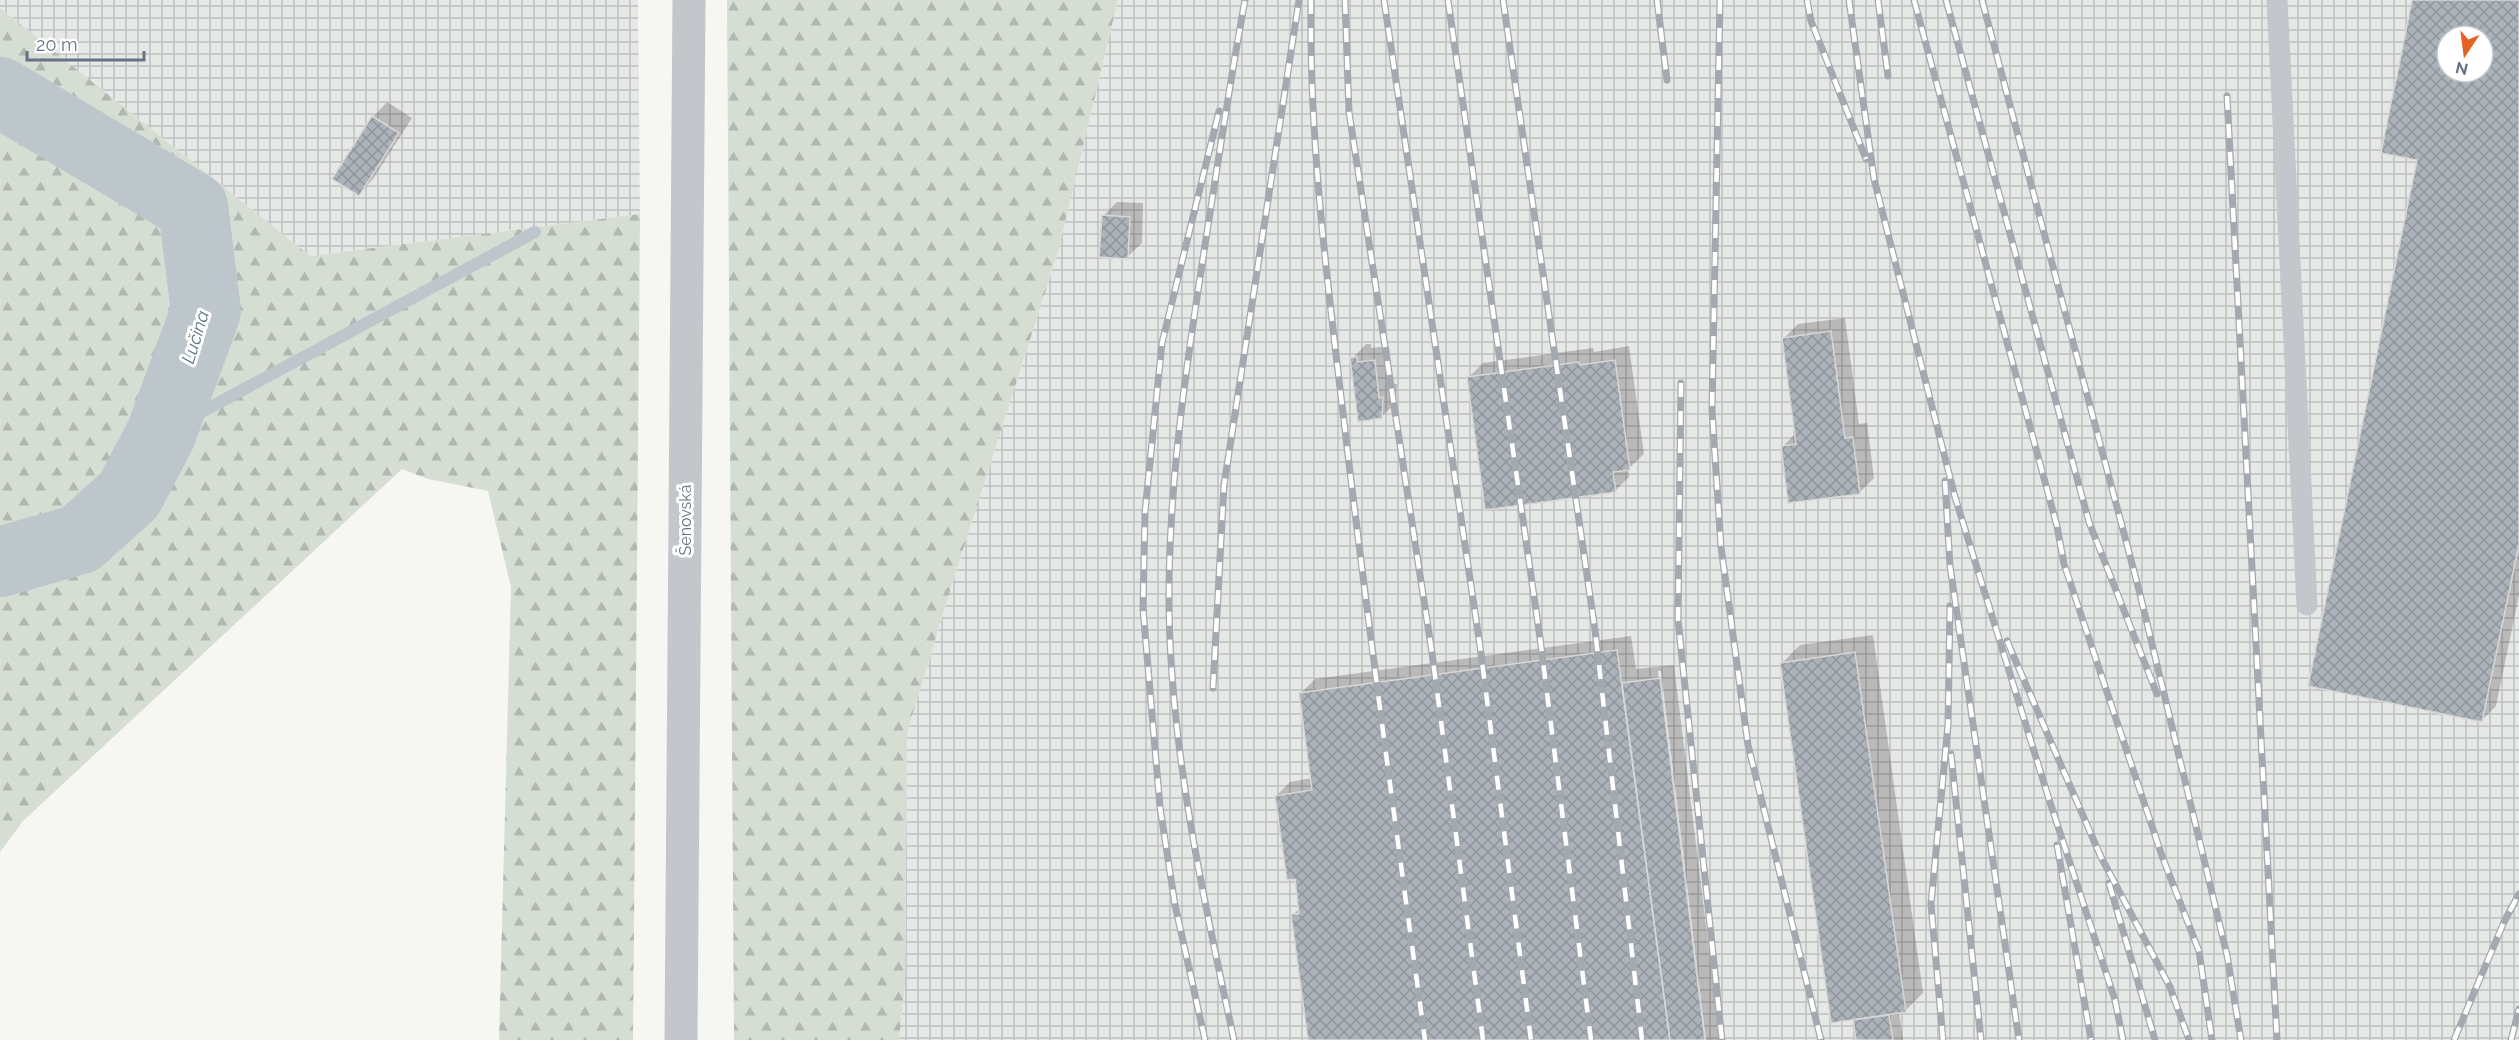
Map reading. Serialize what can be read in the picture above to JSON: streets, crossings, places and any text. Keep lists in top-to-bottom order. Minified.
{"streets":{"street":["Šenovská"]},"water":["Lučina"],"scale_bar":"20 m","north":"bottom"}
